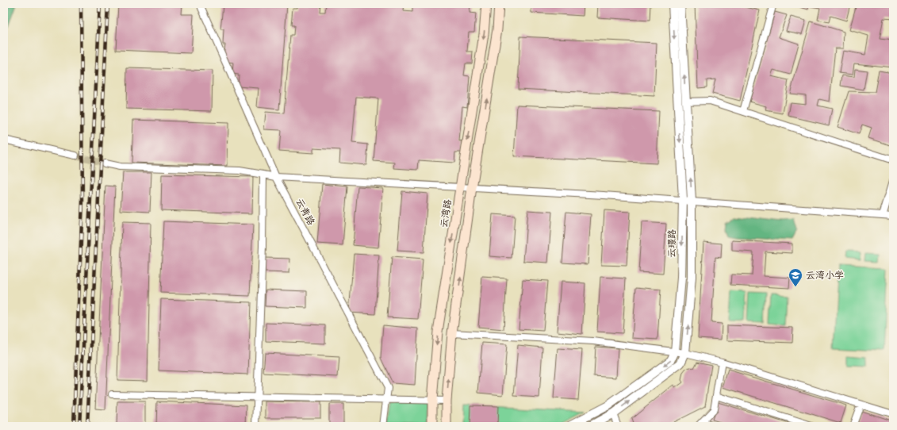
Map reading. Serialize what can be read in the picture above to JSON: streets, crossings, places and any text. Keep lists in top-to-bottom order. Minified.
{"streets":{"main road":["云湾路"],"street":["云青路","云璟路"]},"places":{"school or university":["云湾小学"]}}
